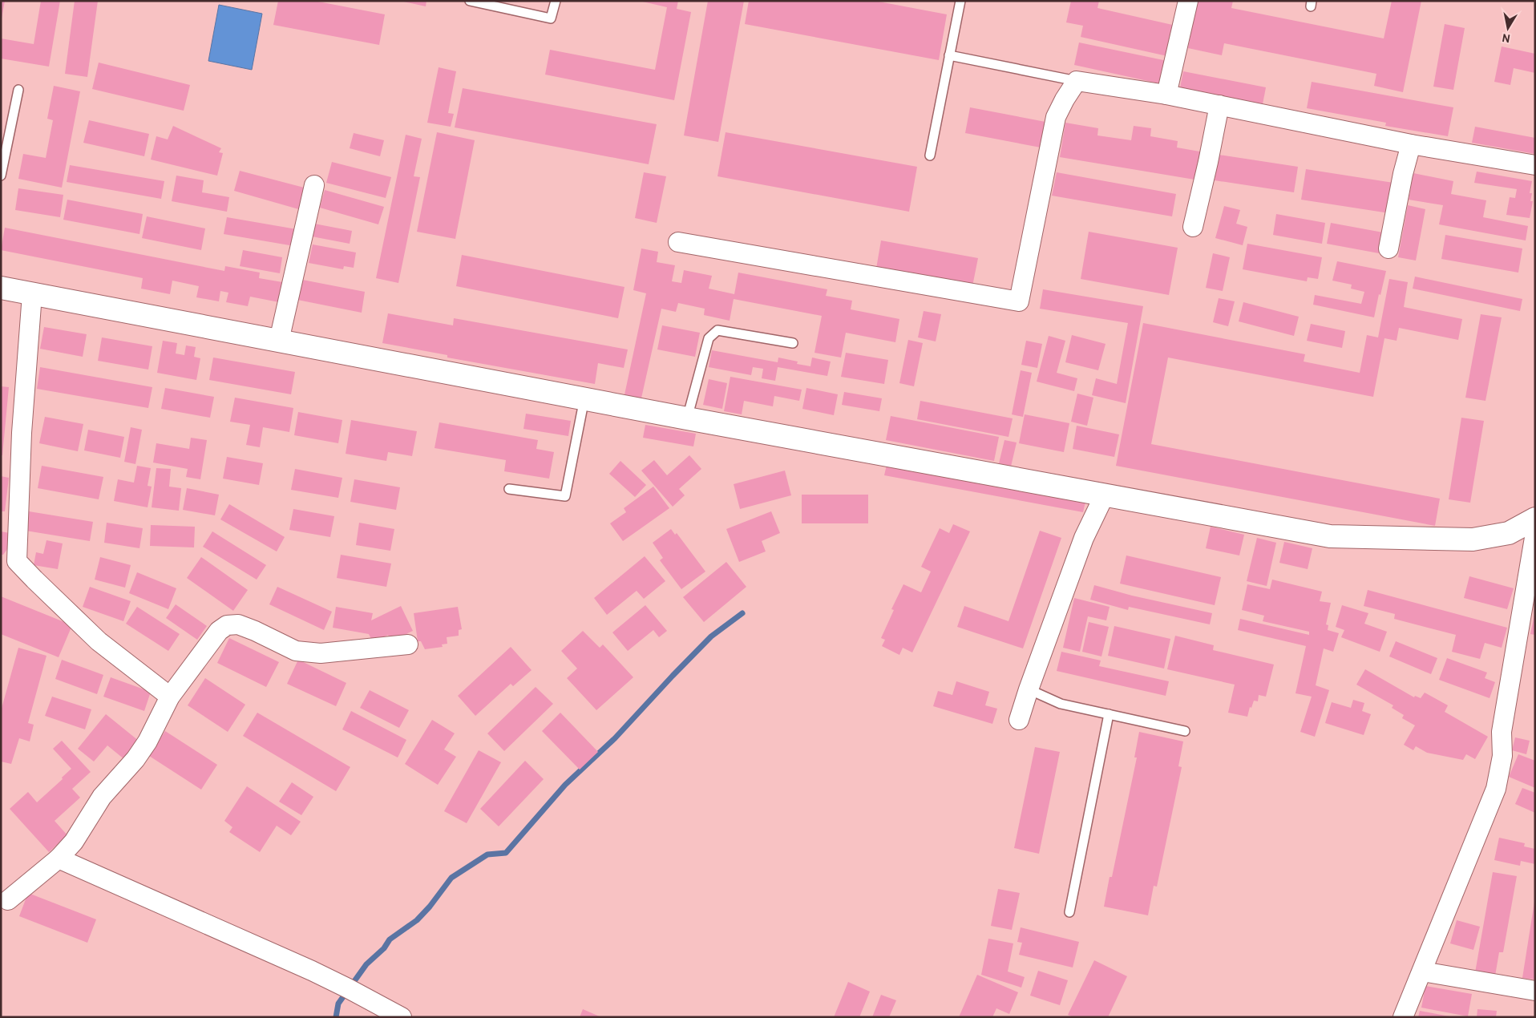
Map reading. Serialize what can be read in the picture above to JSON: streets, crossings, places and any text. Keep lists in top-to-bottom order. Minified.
{"north":"bottom"}
